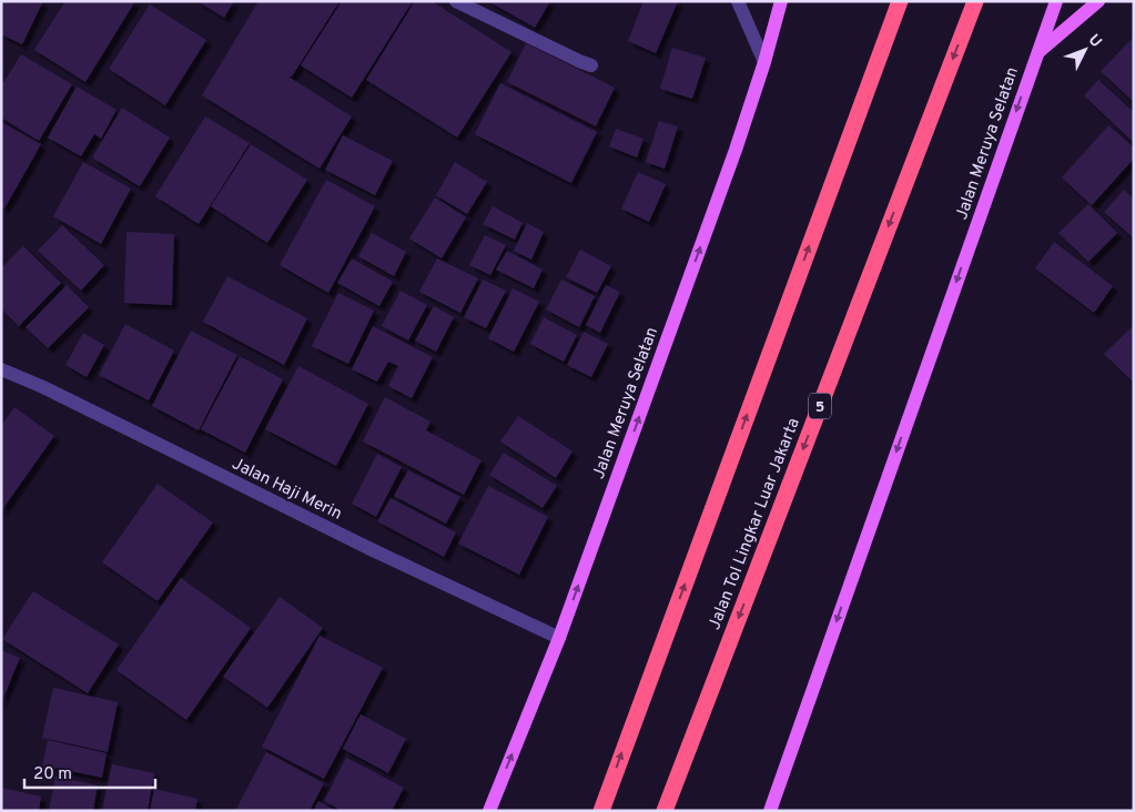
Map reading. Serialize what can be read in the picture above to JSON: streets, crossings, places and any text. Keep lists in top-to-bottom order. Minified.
{"streets":{"highway":["5","Jalan Tol Lingkar Luar Jakarta"],"main road":["Jalan Meruya Selatan"],"street":["Jalan Haji Merin"]},"crossings":[["Jalan Meruya Selatan","Jalan Haji Merin"]],"scale_bar":"20 m","north":"top right"}
